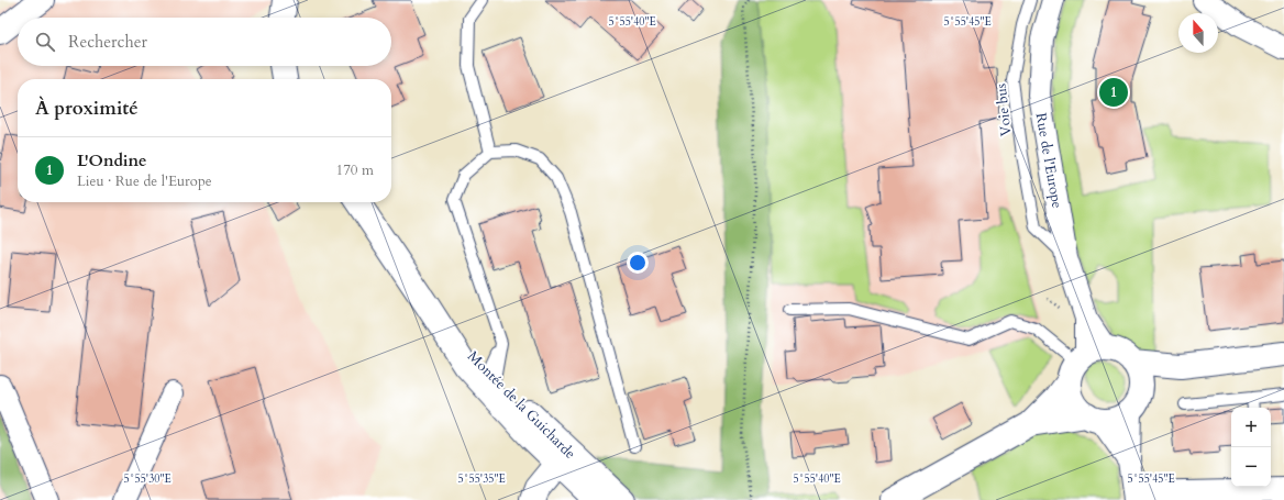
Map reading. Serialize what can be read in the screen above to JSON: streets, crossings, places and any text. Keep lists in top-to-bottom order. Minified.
{"streets":{"main road":["Montée de la Guicharde"],"street":["Rue de l'Europe"],"lane":["Voie bus"]},"crossings":[["Voie bus","Rue de l'Europe"]],"north":"top","page":{"search":"Rechercher","pins":"1","heading":"À proximité","list":[{"mark":"1","name":"L'Ondine","note":"Lieu · Rue de l'Europe","value":"170 m"}],"map_buttons":["+","−"]},"coordinates":["5°55'40\"E","5°55'45\"E","5°55'30\"E","5°55'35\"E"]}
